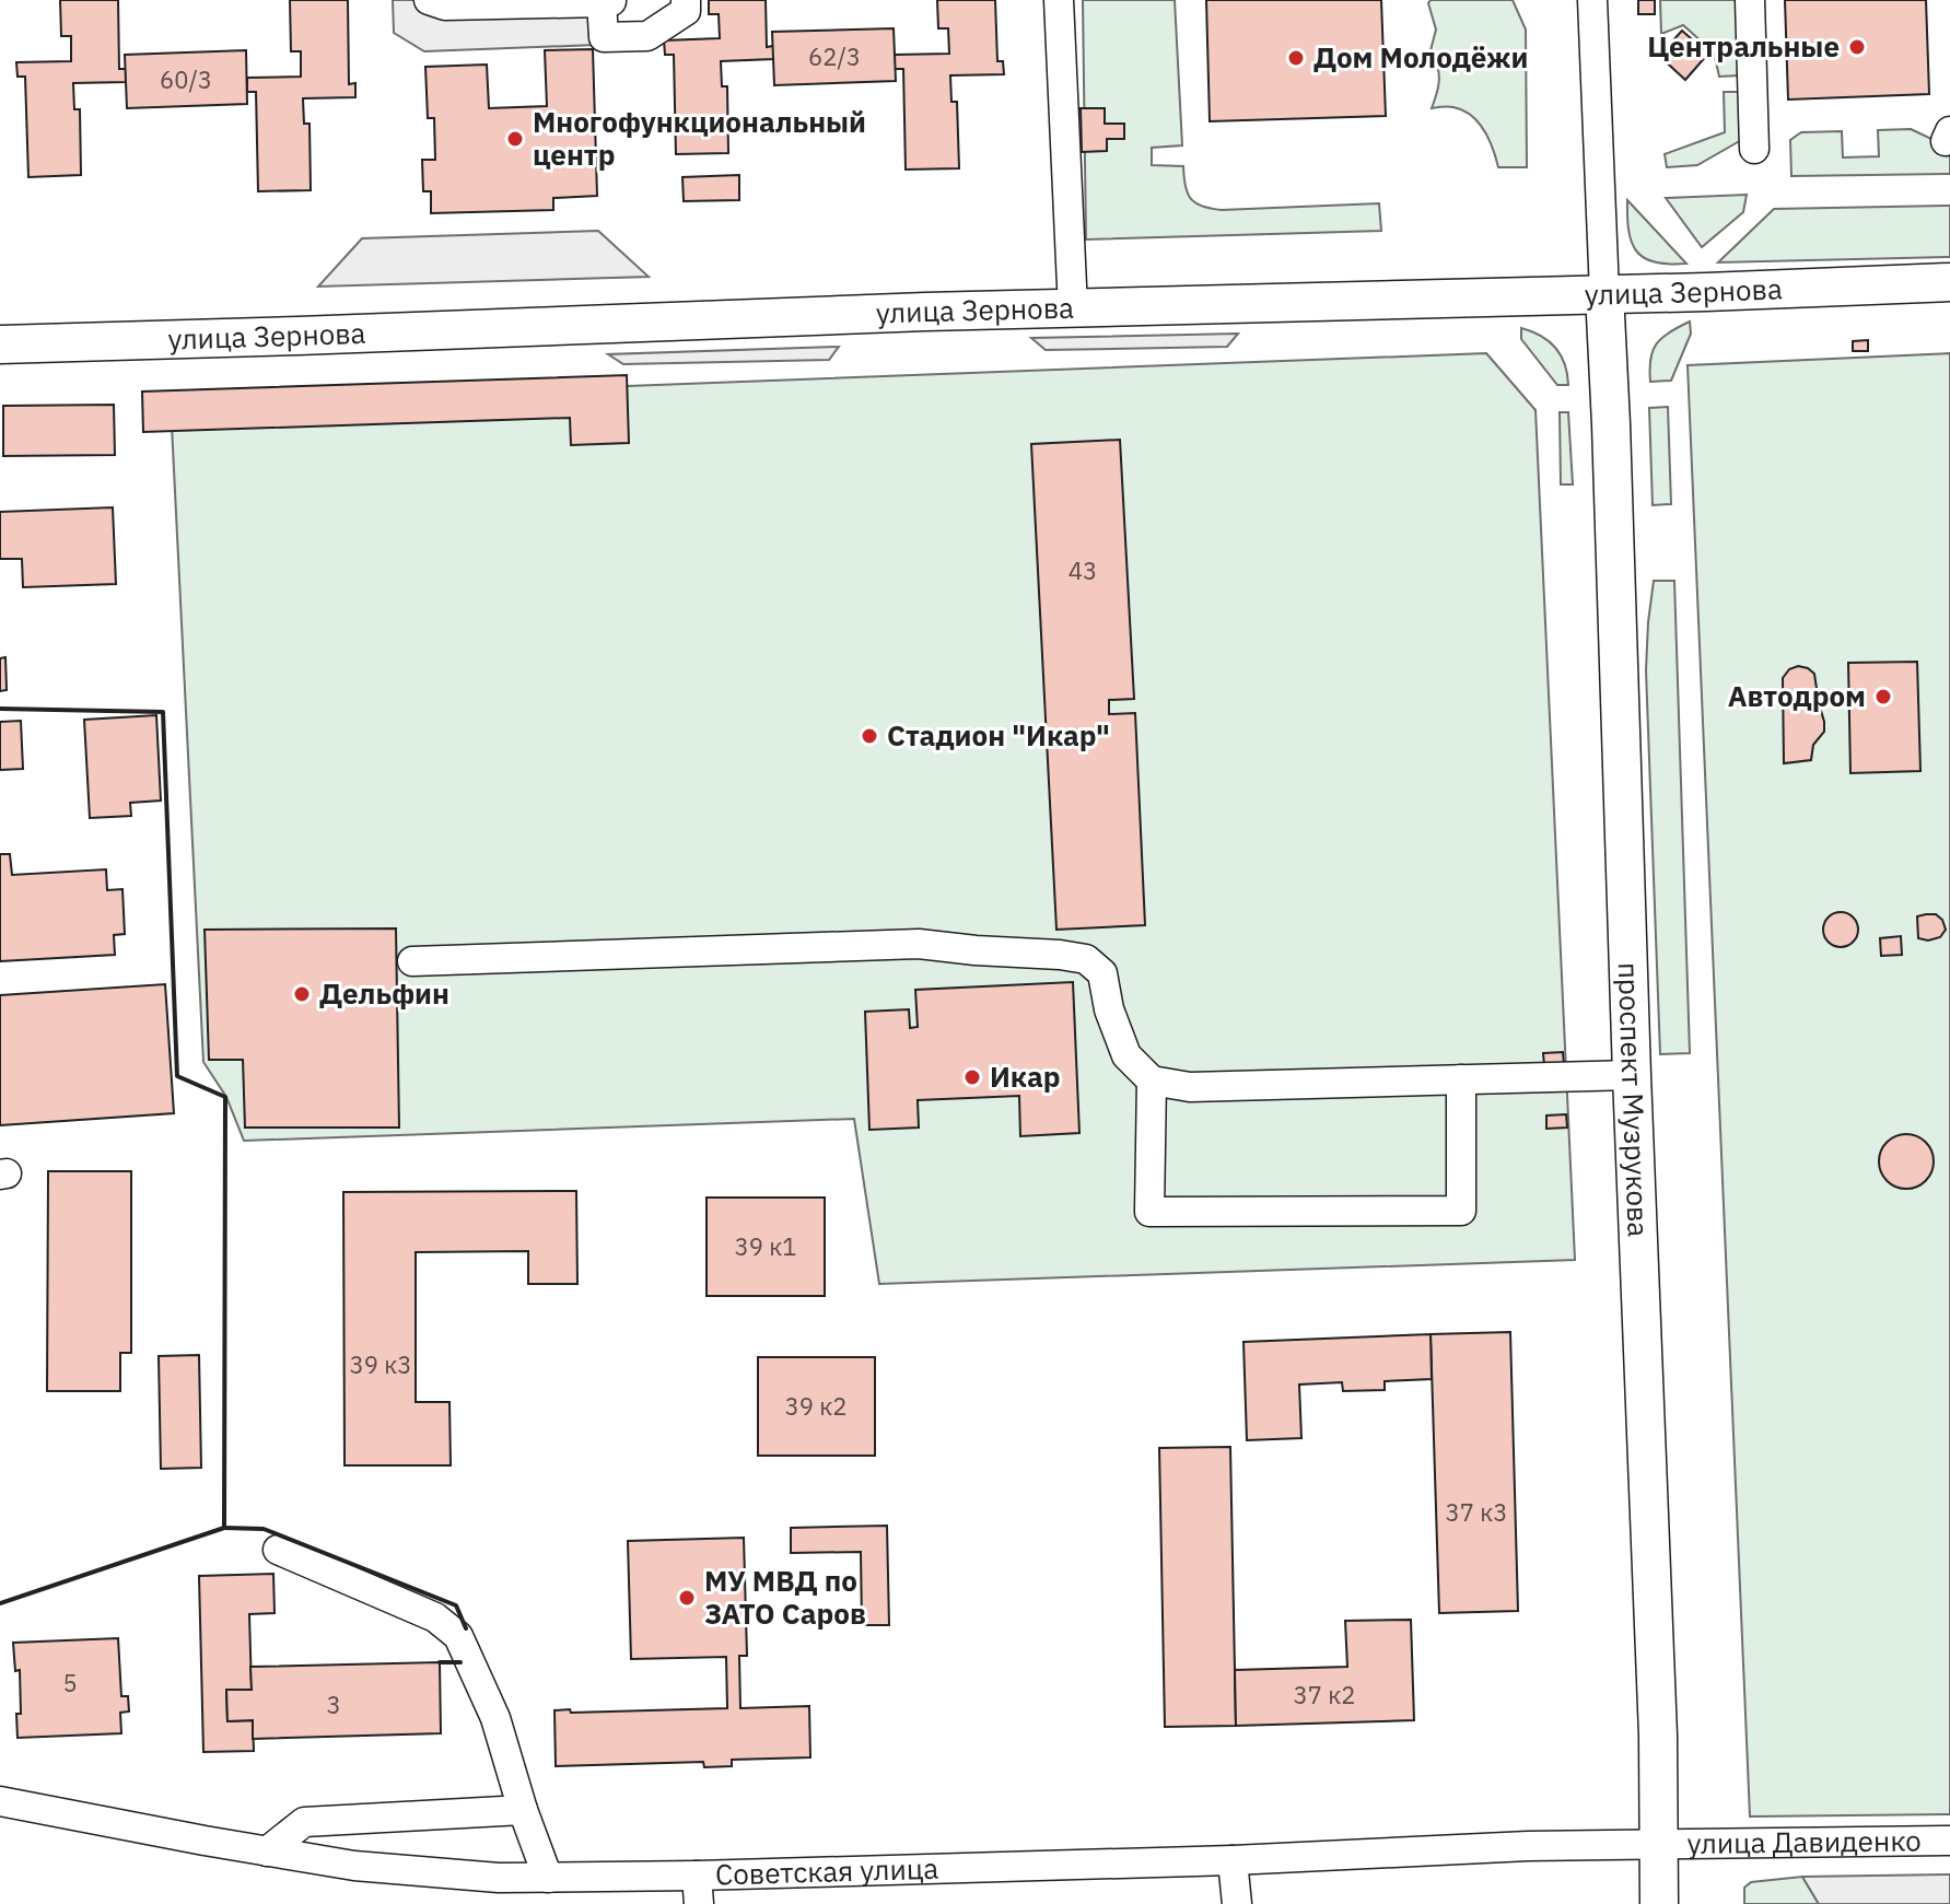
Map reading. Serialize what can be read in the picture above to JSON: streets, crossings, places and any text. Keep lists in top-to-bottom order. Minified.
{"streets":{"main road":["улица Зернова","проспект Музрукова"],"street":["улица Давиденко","Советская улица"]},"crossings":[["улица Зернова","проспект Музрукова"],["проспект Музрукова","улица Давиденко"],["проспект Музрукова","Советская улица"],["улица Давиденко","Советская улица"]],"places":["Центральные","Дом Молодёжи","Многофункциональный центр","Автодром","Стадион \"Икар\"","Дельфин","Икар","МУ МВД по ЗАТО Саров"],"house_numbers":["62/3","60/3","43","39 к1","39 к3","39 к2","37 к3","5","37 к2","3"]}
